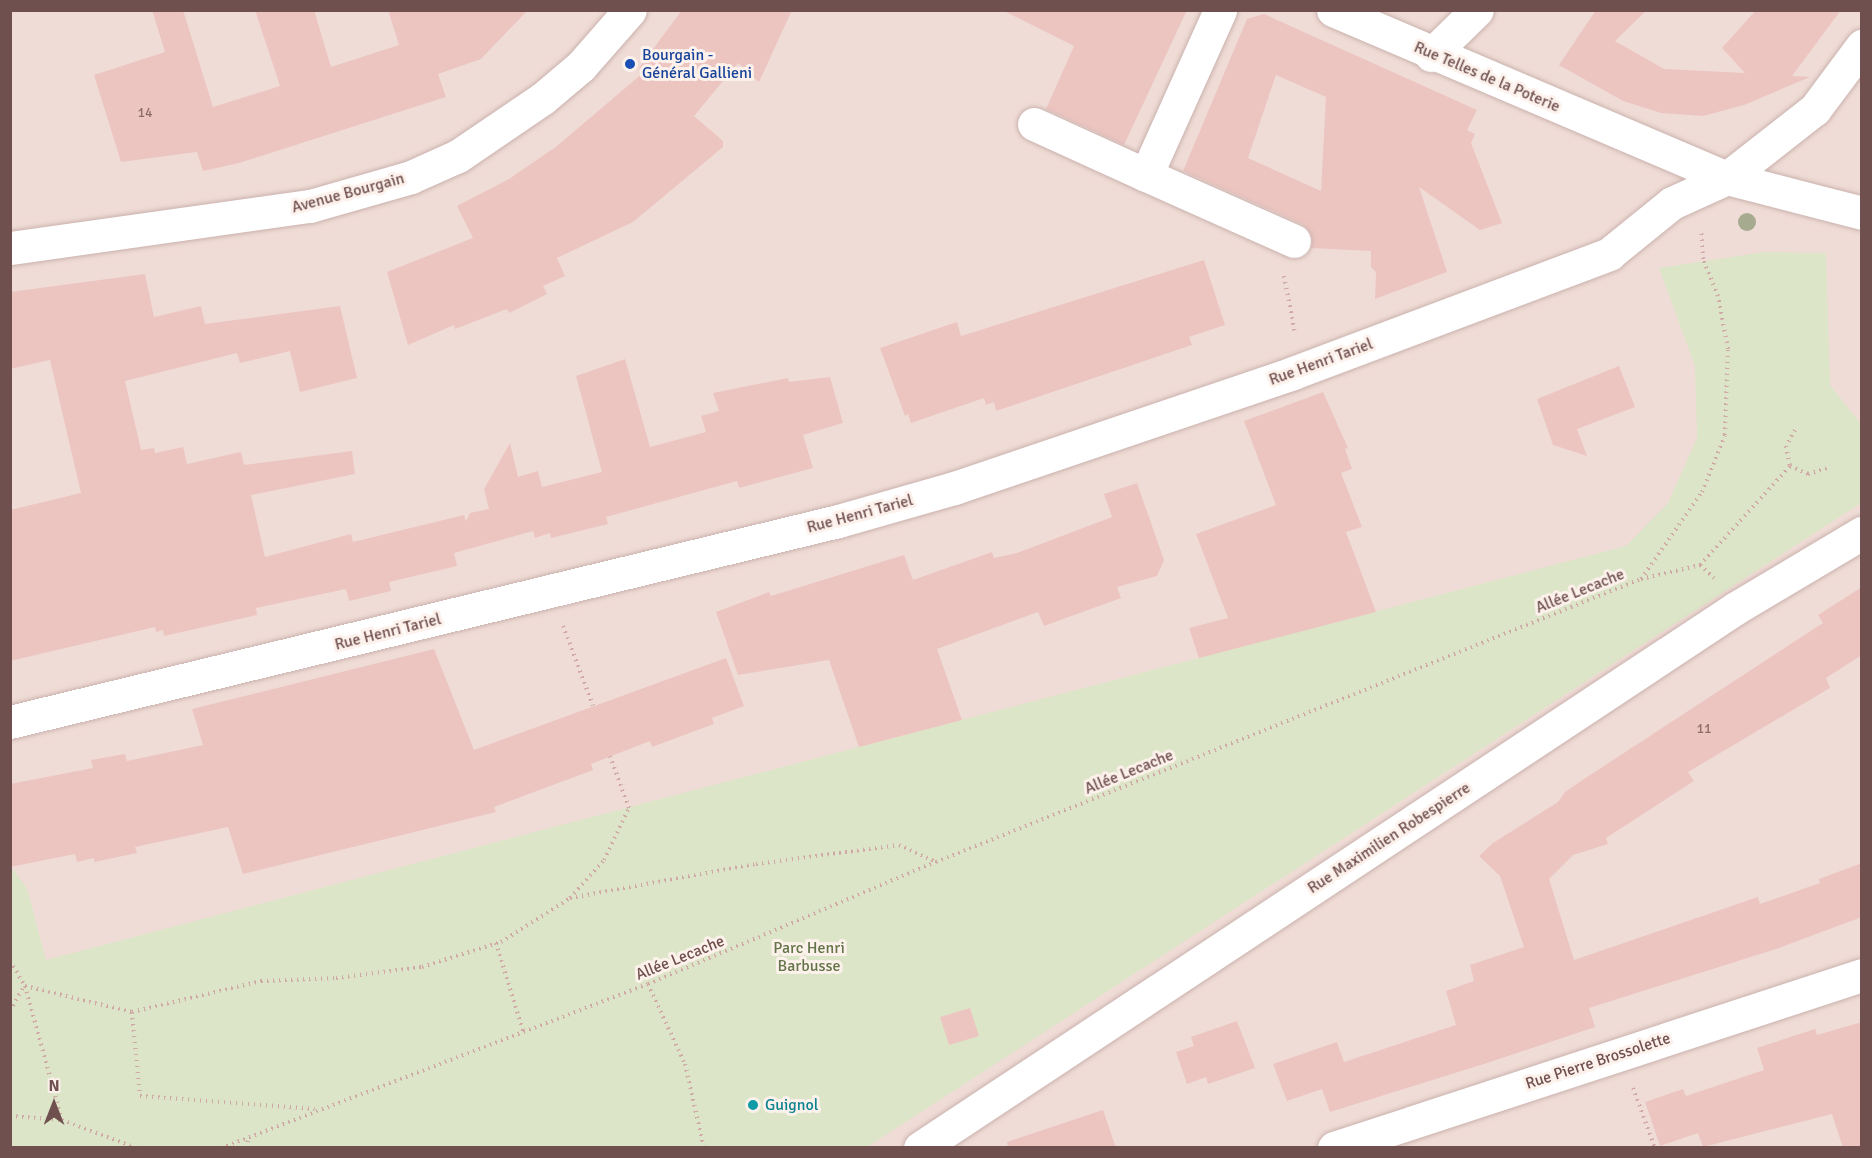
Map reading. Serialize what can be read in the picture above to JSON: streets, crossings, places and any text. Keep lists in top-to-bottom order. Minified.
{"streets":{"street":["Rue Telles de la Poterie","Avenue Bourgain","Rue Henri Tariel","Rue Maximilien Robespierre","Rue Pierre Brossolette"],"path":["Allée Lecache"]},"crossings":[["Rue Telles de la Poterie","Rue Henri Tariel"],["Rue Telles de la Poterie","Allée Lecache"],["Rue Henri Tariel","Allée Lecache"]],"parks":["Parc Henri Barbusse"],"places":["Bourgain - Général Gallieni","Guignol"],"house_numbers":["14","11"],"north":"top"}
